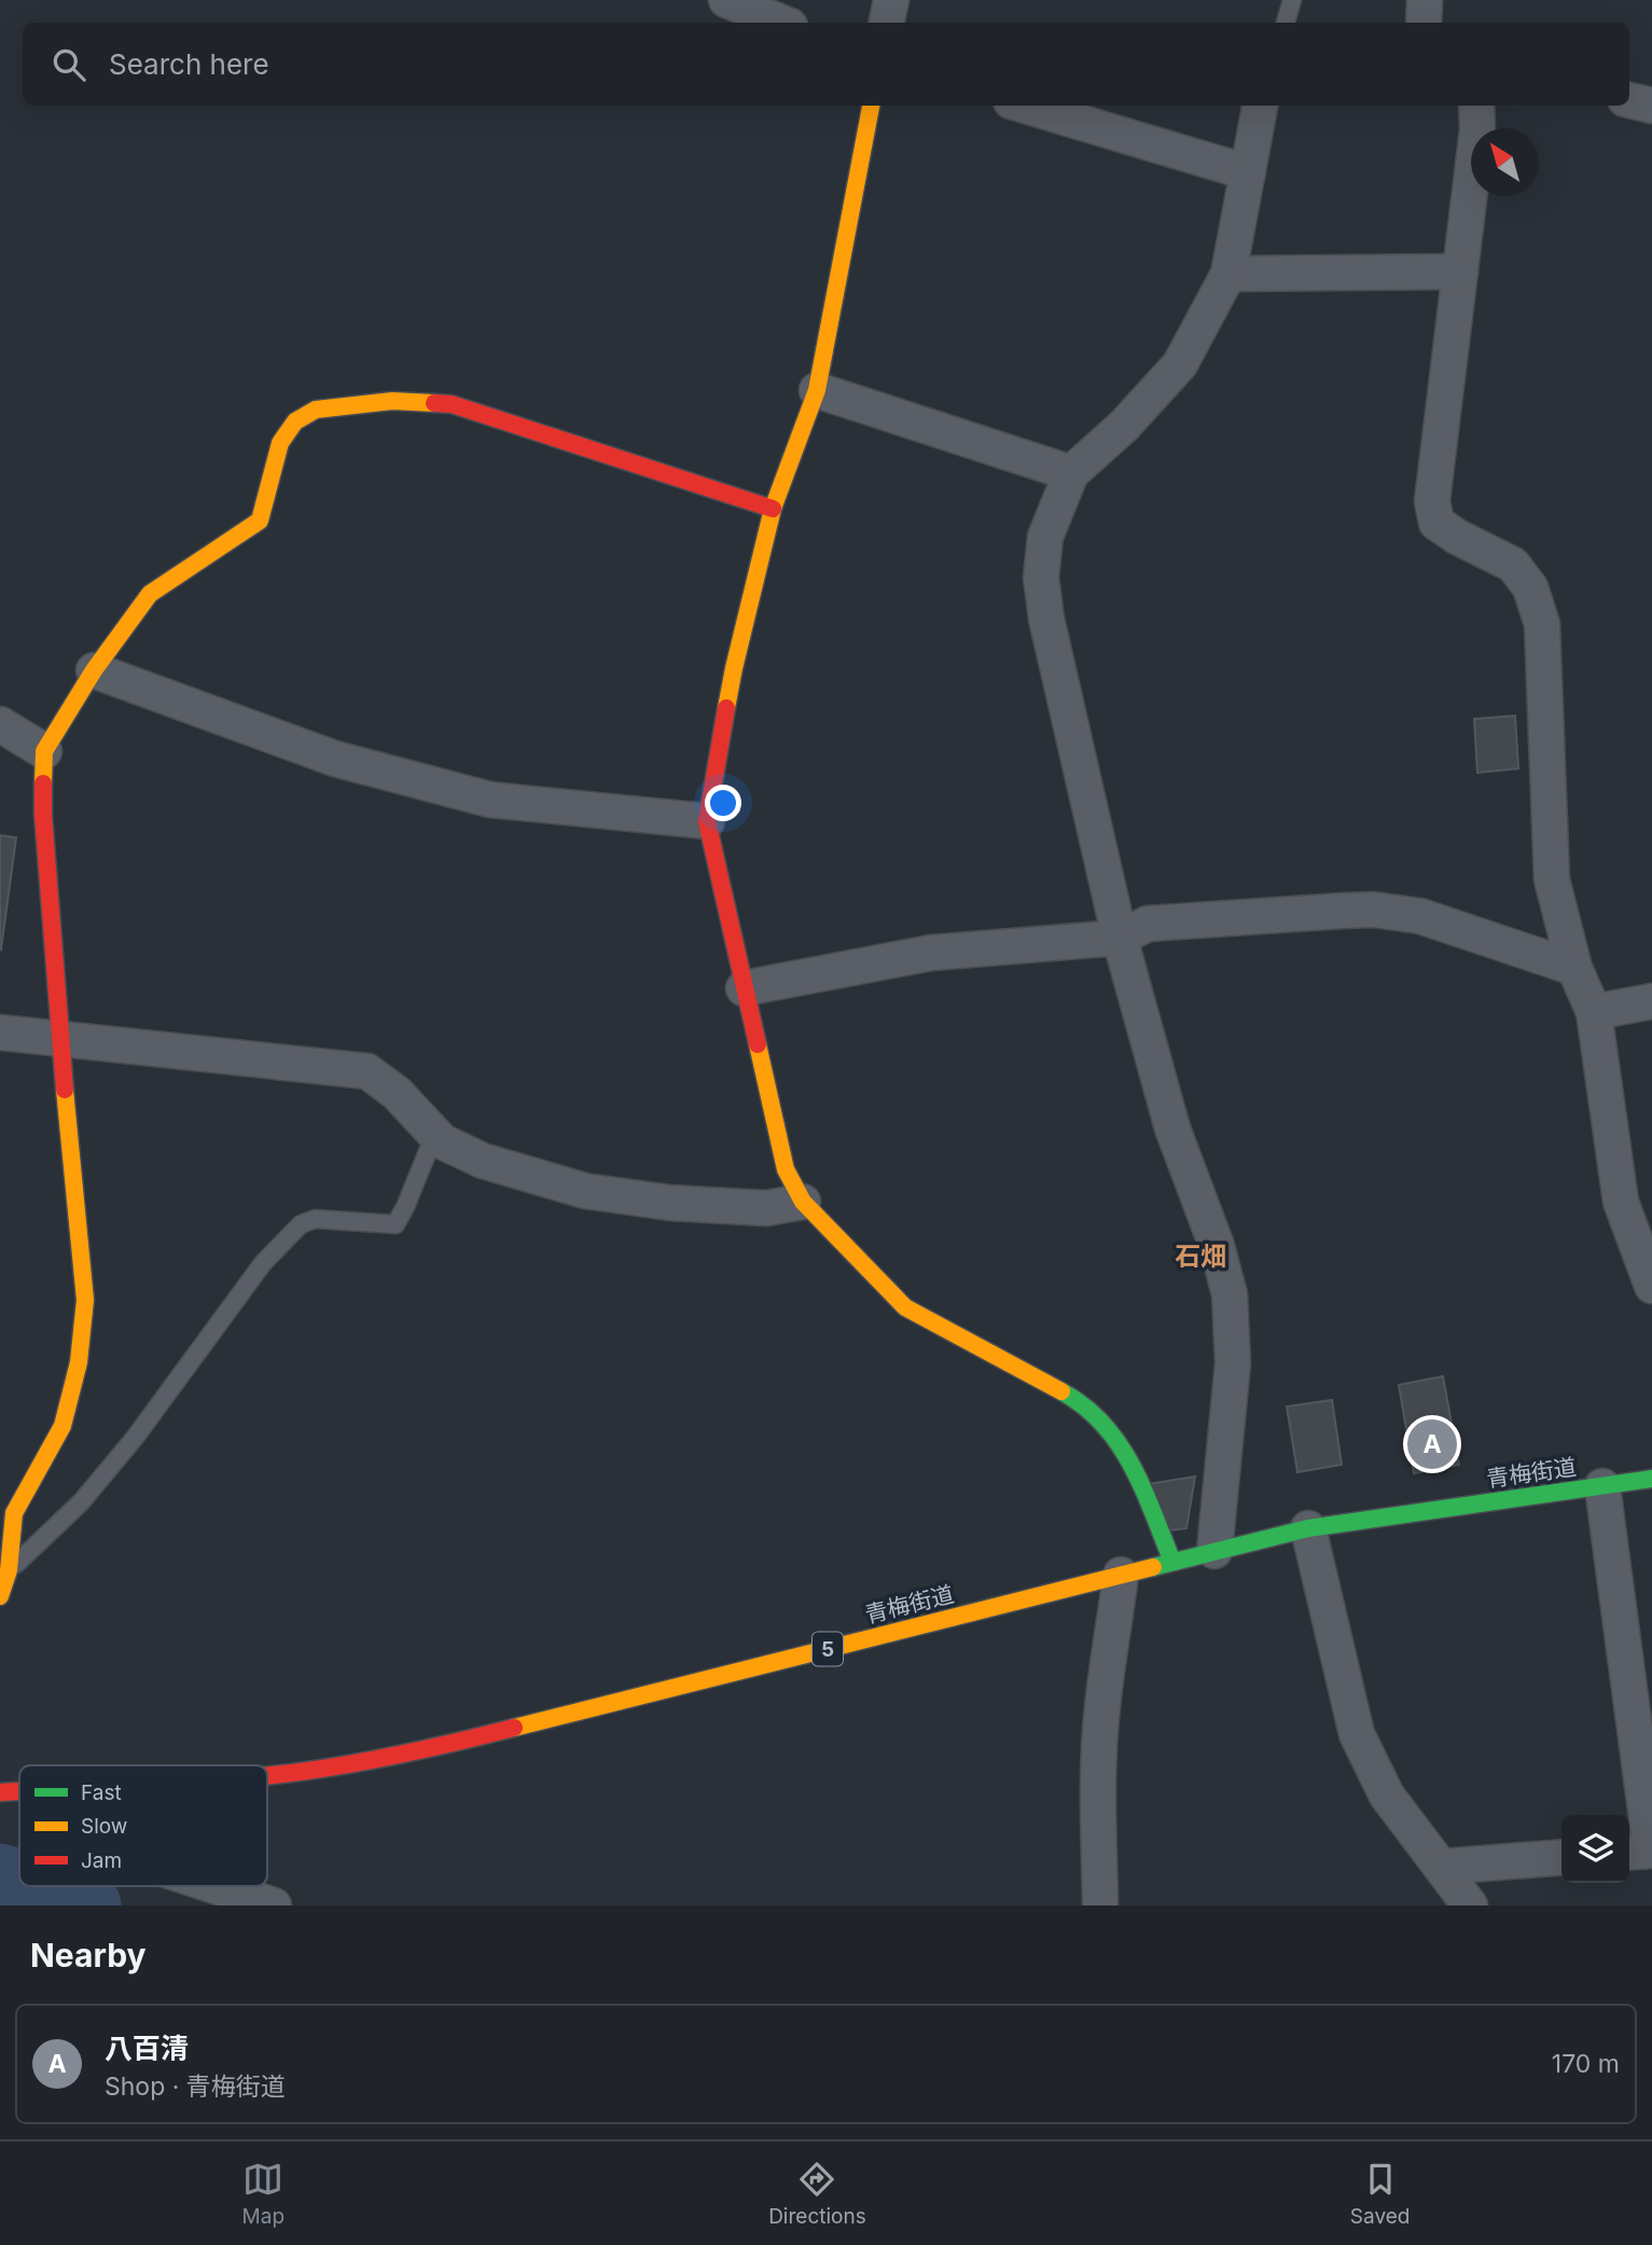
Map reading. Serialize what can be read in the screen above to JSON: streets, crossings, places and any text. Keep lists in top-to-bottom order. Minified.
{"streets":{"street":["青梅街道","5"]},"districts":["石畑"],"legend":["Fast","Slow","Jam"],"north":"top left","page":{"search":"Search here","pins":"A","heading":"Nearby","list":[{"mark":"A","name":"八百清","note":"Shop · 青梅街道","value":"170 m"}],"nav":["Map","Directions","Saved"]}}
